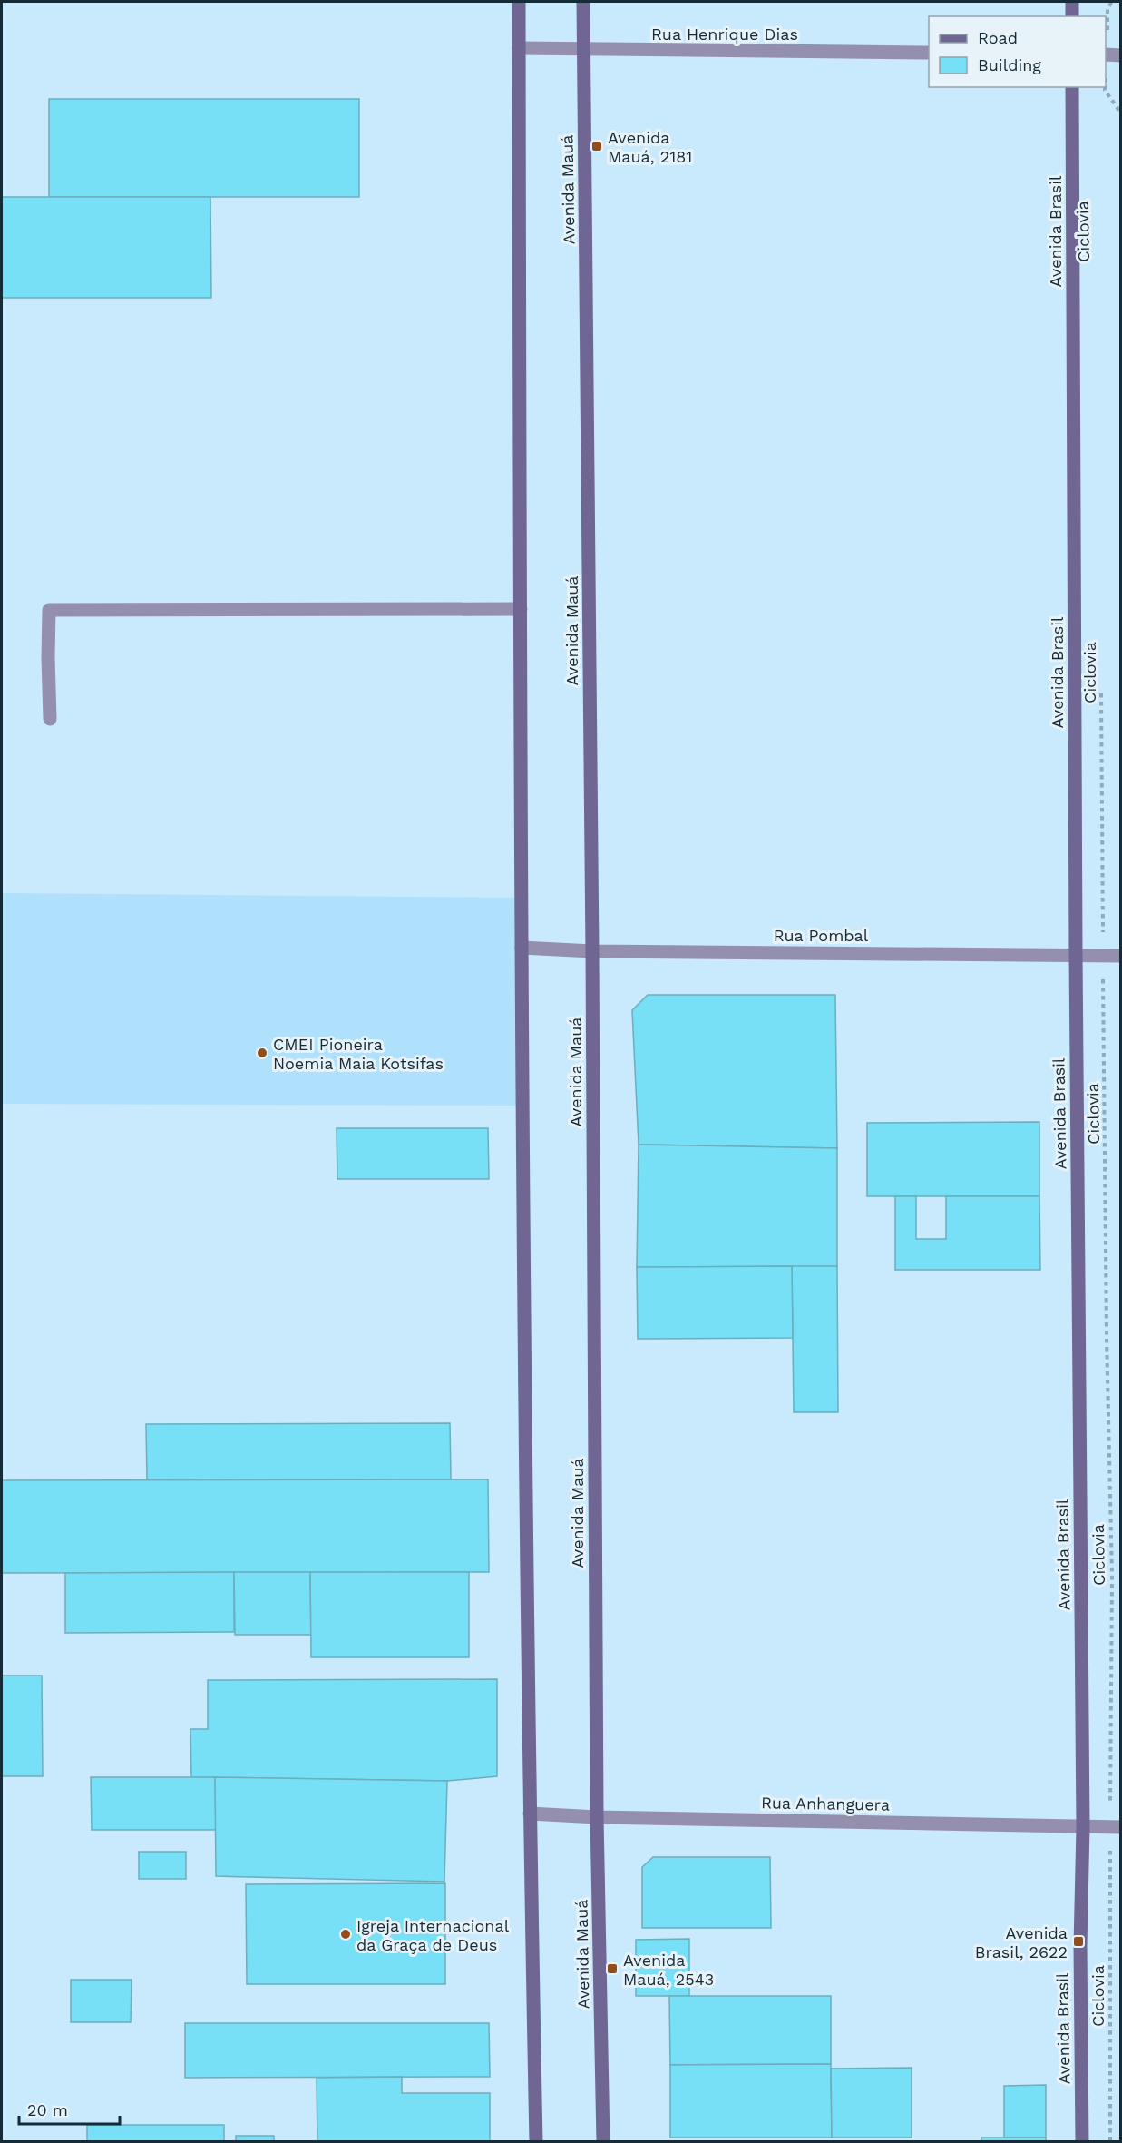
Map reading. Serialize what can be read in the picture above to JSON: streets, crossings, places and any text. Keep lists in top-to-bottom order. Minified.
{"streets":{"main road":["Avenida Mauá","Avenida Brasil"],"street":["Rua Henrique Dias","Rua Pombal","Rua Anhanguera"],"path":["Ciclovia"]},"crossings":[["Rua Henrique Dias","Avenida Mauá"],["Avenida Mauá","Rua Pombal"],["Avenida Mauá","Rua Anhanguera"],["Avenida Brasil","Rua Pombal"],["Avenida Brasil","Rua Anhanguera"],["Ciclovia","Rua Pombal"],["Ciclovia","Rua Anhanguera"]],"places":{"transit":["Avenida Mauá, 2181","Avenida Brasil, 2622","Avenida Mauá, 2543"],"other":["CMEI Pioneira Noemia Maia Kotsifas","Igreja Internacional da Graça de Deus"]},"legend":["Road","Building"],"scale_bar":"20 m"}
